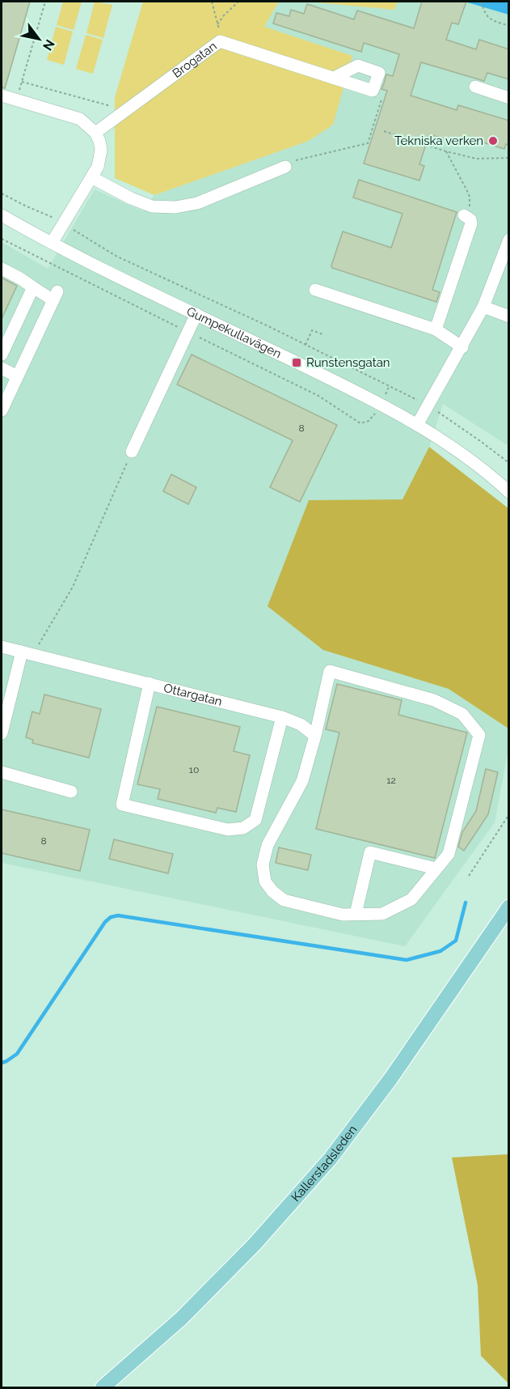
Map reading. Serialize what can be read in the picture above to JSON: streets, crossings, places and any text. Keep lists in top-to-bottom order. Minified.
{"streets":{"main road":["Kallerstadsleden"],"street":["Brogatan","Gumpekullavägen","Ottargatan"]},"places":{"other":["Tekniska verken"],"transit":["Runstensgatan"]},"house_numbers":["8","10","12","8"],"north":"bottom right"}
